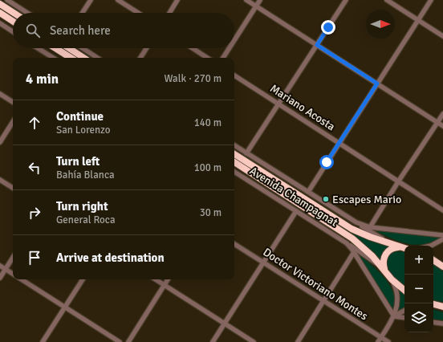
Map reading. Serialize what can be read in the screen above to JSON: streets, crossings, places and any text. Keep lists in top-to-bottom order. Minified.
{"streets":{"highway":["Avenida Champagnat"],"street":["Mariano Acosta","Doctor Victoriano Montes"]},"places":["Escapes Mario"],"north":"right","page":{"search":"Search here","heading":["4 min","Walk · 270 m"],"list":[["Continue","San Lorenzo","140 m"],["Turn left","Bahía Blanca","100 m"],["Turn right","General Roca","30 m"],"Arrive at destination"],"map_buttons":["+","−"]}}
